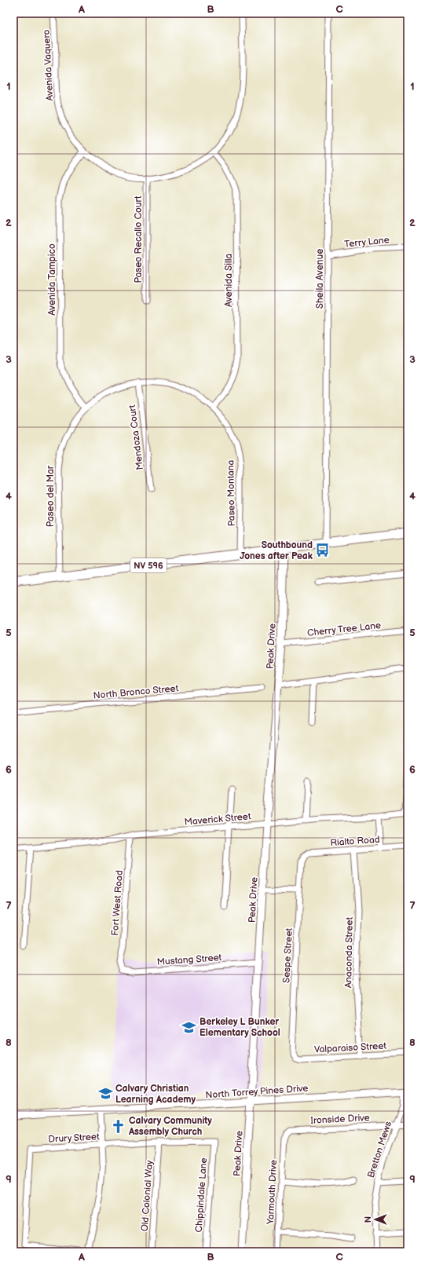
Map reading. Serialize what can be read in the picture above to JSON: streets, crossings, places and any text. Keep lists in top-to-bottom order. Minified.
{"streets":{"main road":["NV 596"],"street":["Avenida Vaquero","Paseo Recallo Court","Terry Lane","Sheila Avenue","Avenida Tampico","Avenida Silla","Mendoza Court","Paseo Montana","Paseo del Mar","Cherry Tree Lane","Peak Drive","North Bronco Street","Maverick Street","Rialto Road","Fort West Road","Anaconda Street","Sespe Street","Mustang Street","Valparaiso Street","North Torrey Pines Drive","Ironside Drive","Drury Street","Bretton Mews","Yarmouth Drive","Chippindale Lane","Old Colonial Way"]},"crossings":[["Avenida Vaquero","Paseo Recallo Court"],["Avenida Vaquero","Avenida Tampico"],["Avenida Vaquero","Avenida Silla"],["Terry Lane","Sheila Avenue"],["Sheila Avenue","NV 596"],["Avenida Tampico","Paseo del Mar"],["Avenida Silla","Paseo Montana"],["Mendoza Court","Paseo Montana"],["Mendoza Court","Paseo del Mar"],["Paseo Montana","Paseo del Mar"],["Paseo Montana","NV 596"],["Paseo del Mar","NV 596"],["NV 596","Peak Drive"],["Cherry Tree Lane","Peak Drive"],["Peak Drive","Maverick Street"],["Peak Drive","Mustang Street"],["Peak Drive","North Torrey Pines Drive"],["Maverick Street","Fort West Road"],["Rialto Road","Anaconda Street"],["Rialto Road","Sespe Street"],["Fort West Road","Mustang Street"],["Anaconda Street","Valparaiso Street"],["Sespe Street","Valparaiso Street"],["North Torrey Pines Drive","Bretton Mews"],["Ironside Drive","Bretton Mews"],["Ironside Drive","Yarmouth Drive"],["Drury Street","Chippindale Lane"],["Drury Street","Old Colonial Way"]],"places":{"bus stop":["Southbound Jones after Peak"],"school or university":["Berkeley L Bunker Elementary School","Calvary Christian Learning Academy"],"church":["Calvary Community Assembly Church"]},"north":"left","grid":{"columns":["A","B","C"],"rows":["1","2","3","4","5","6","7","8","9"]}}
